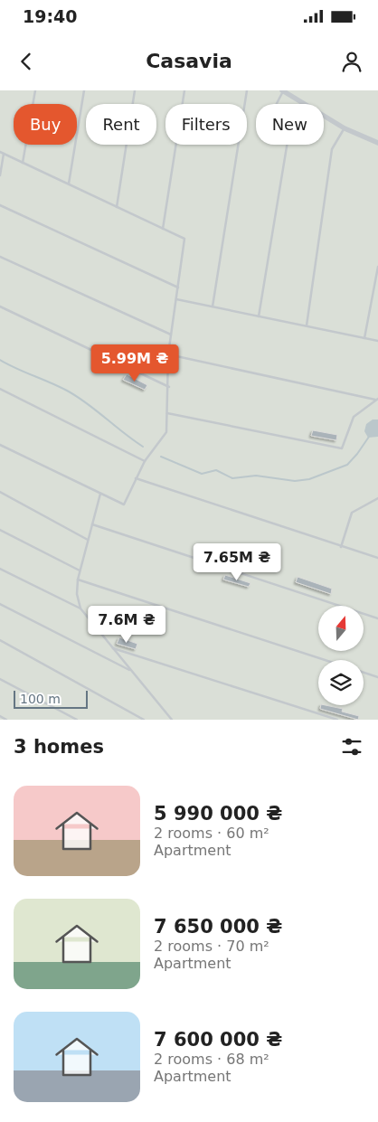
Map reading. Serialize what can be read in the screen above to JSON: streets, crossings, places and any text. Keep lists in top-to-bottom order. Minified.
{"scale_bar":"100 m","north":"top","page":{"status":"19:40","header":"Casavia","chip":["Buy","Rent","Filters","New"],"price":["5.99M ₴","7.65M ₴","7.6M ₴"],"scale":"100 m","heading":"3 homes","list":[{"name":"5 990 000 ₴","note":"2 rooms · 60 m² · Apartment"},{"name":"7 650 000 ₴","note":"2 rooms · 70 m² · Apartment"},{"name":"7 600 000 ₴","note":"2 rooms · 68 m² · Apartment"}]}}
